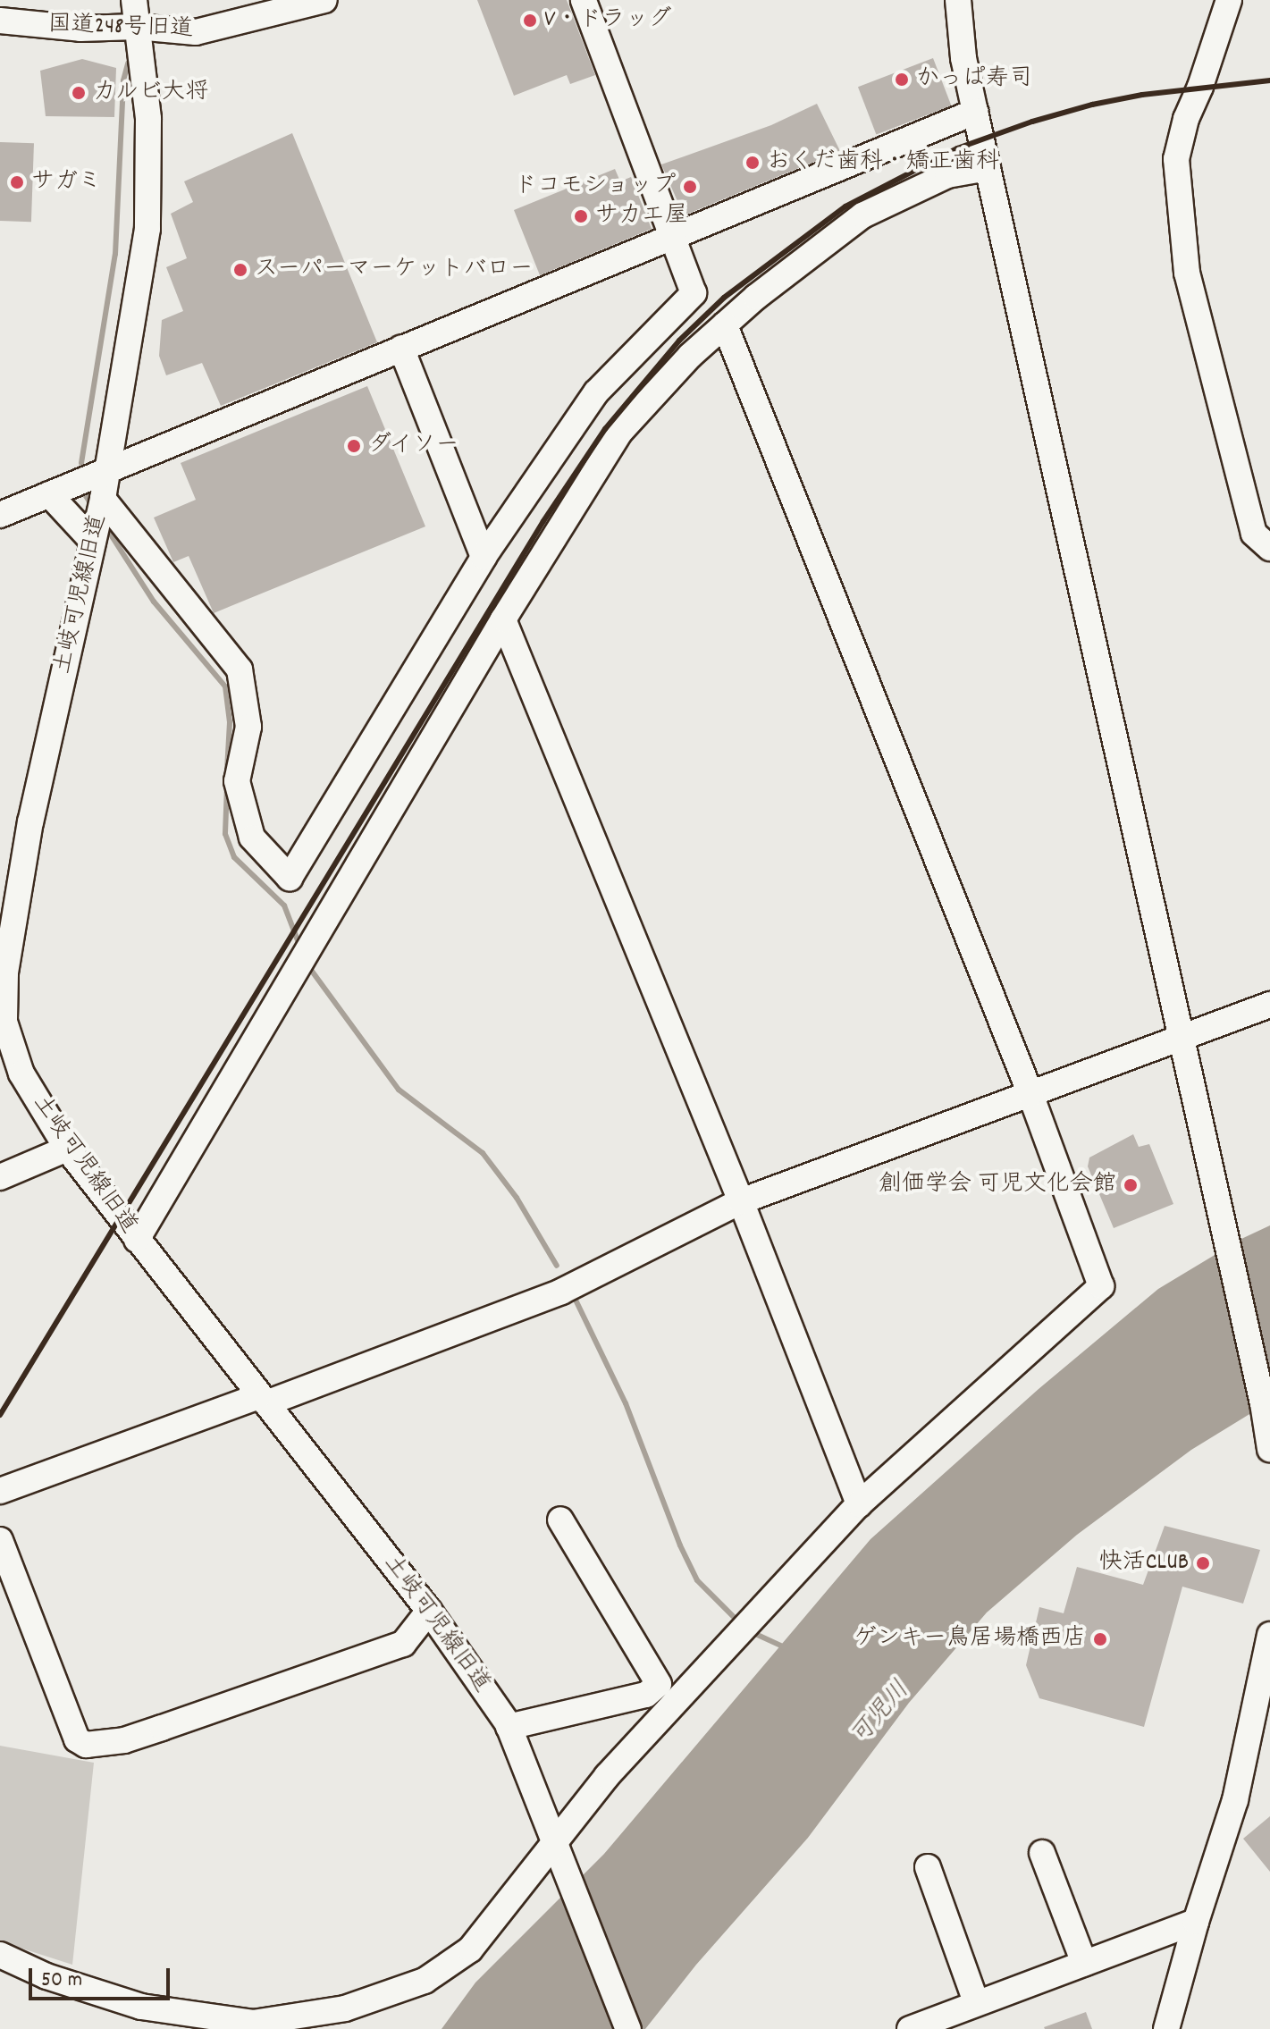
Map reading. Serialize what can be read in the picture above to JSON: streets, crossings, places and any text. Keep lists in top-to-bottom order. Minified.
{"streets":{"street":["国道248号旧道","土岐可児線旧道"]},"crossings":[["国道248号旧道","土岐可児線旧道"]],"water":["可児川"],"places":["V・ドラッグ","かっぱ寿司","カルビ大将","おくだ歯科・矯正歯科","サガミ","ドコモショップ","サカエ屋","スーパーマーケットバロー","ダイソー","創価学会 可児文化会館","快活CLUB","ゲンキー鳥居場橋西店"],"scale_bar":"50 m"}
